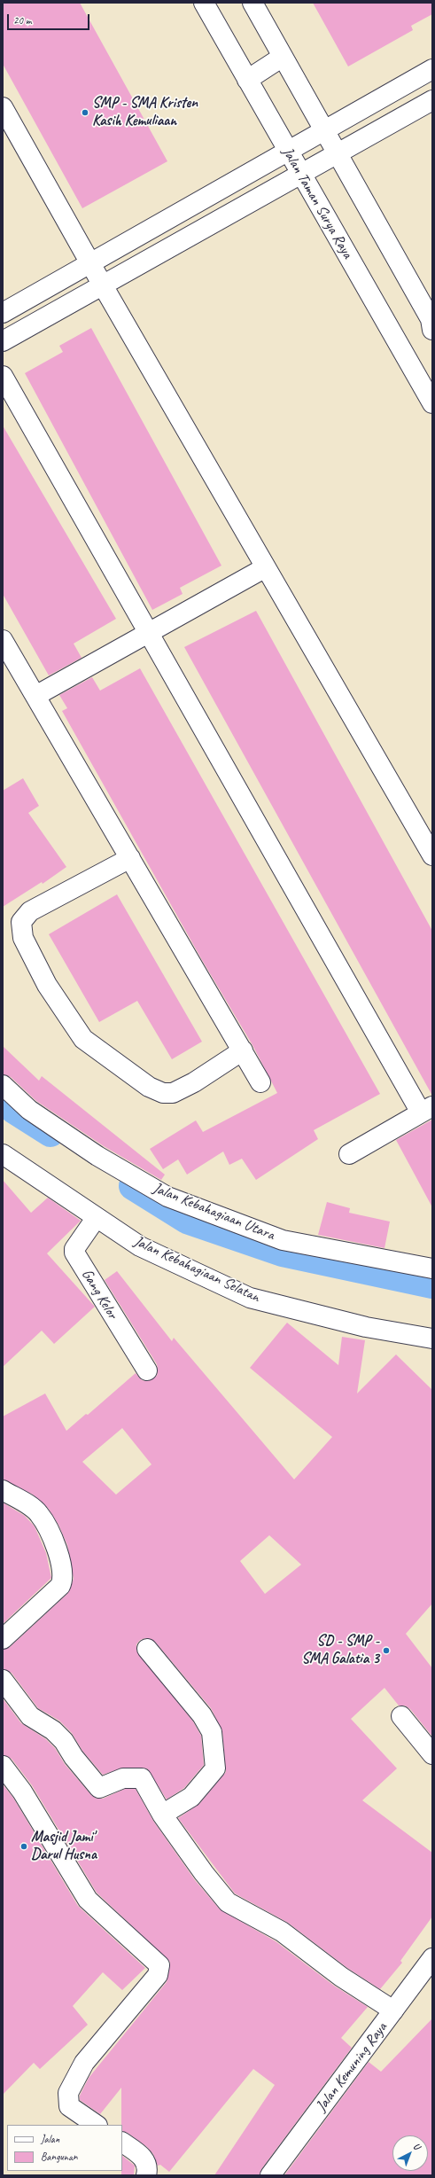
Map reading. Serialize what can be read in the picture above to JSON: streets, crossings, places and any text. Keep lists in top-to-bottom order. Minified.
{"streets":{"street":["Jalan Taman Surya Raya","Jalan Kebahagiaan Utara","Jalan Kebahagiaan Selatan","Gang Kelor","Jalan Kemuning Raya"]},"crossings":[["Jalan Kebahagiaan Selatan","Gang Kelor"]],"places":["SMP - SMA Kristen Kasih Kemuliaan","SD - SMP - SMA Galatia 3","Masjid Jami' Darul Husna"],"legend":["Jalan","Bangunan"],"scale_bar":"20 m","north":"top right"}
